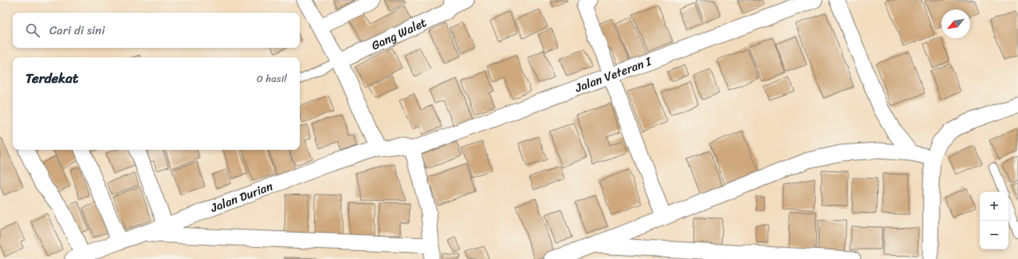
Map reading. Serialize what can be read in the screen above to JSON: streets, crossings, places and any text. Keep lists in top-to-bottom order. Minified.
{"streets":{"street":["Gang Walet","Jalan Veteran I","Jalan Durian"]},"crossings":[["Jalan Veteran I","Jalan Durian"]],"north":"bottom left","page":{"search":"Cari di sini","heading":["Terdekat","0 hasil"],"map_buttons":["+","−"]}}
